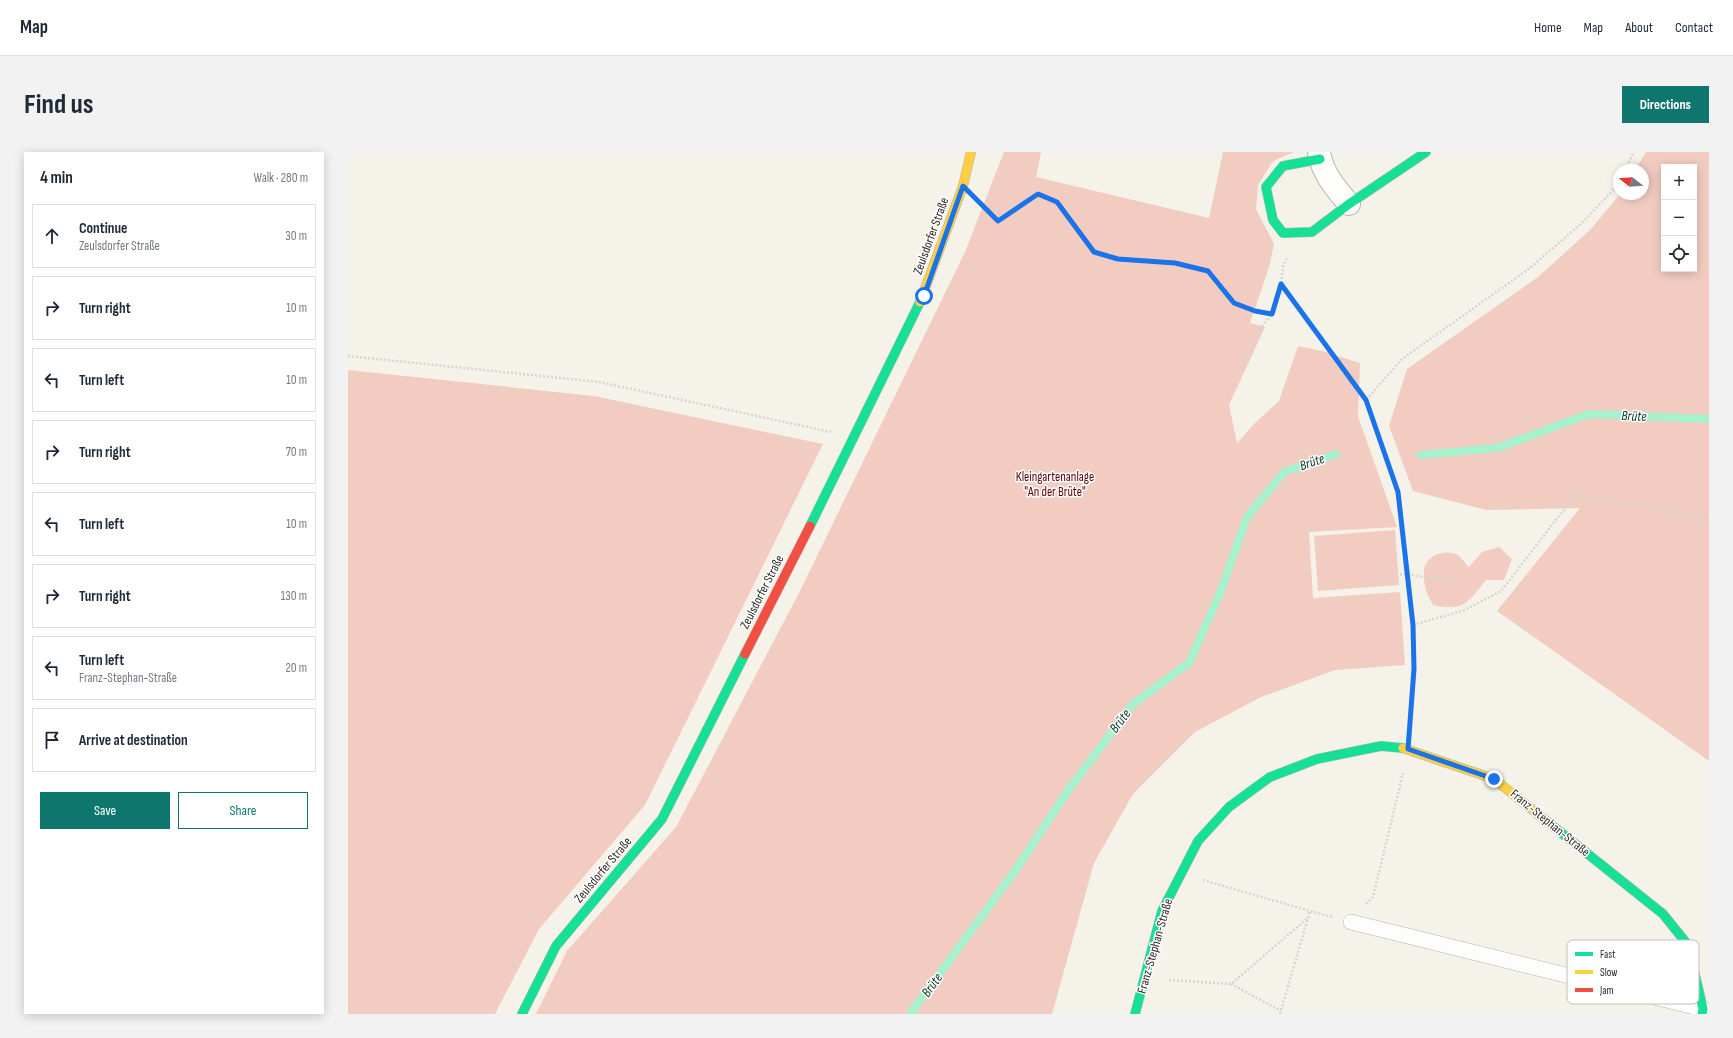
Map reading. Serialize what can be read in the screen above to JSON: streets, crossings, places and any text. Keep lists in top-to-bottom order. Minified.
{"streets":{"street":["Zeulsdorfer Straße","Franz-Stephan-Straße"]},"water":["Brüte"],"parks":["Kleingartenanlage \"An der Brüte\""],"legend":["Fast","Slow","Jam"],"north":"left","page":{"header":"Map","nav":["Home","Map","About","Contact"],"buttons":["Directions",["Save","Share"]],"title":"Find us","heading":["4 min","Walk · 280 m"],"map_buttons":["+","−"],"list":[["Continue","Zeulsdorfer Straße","30 m"],["Turn right","10 m"],["Turn left","10 m"],["Turn right","70 m"],["Turn left","10 m"],["Turn right","130 m"],["Turn left","Franz-Stephan-Straße","20 m"],"Arrive at destination"]}}
